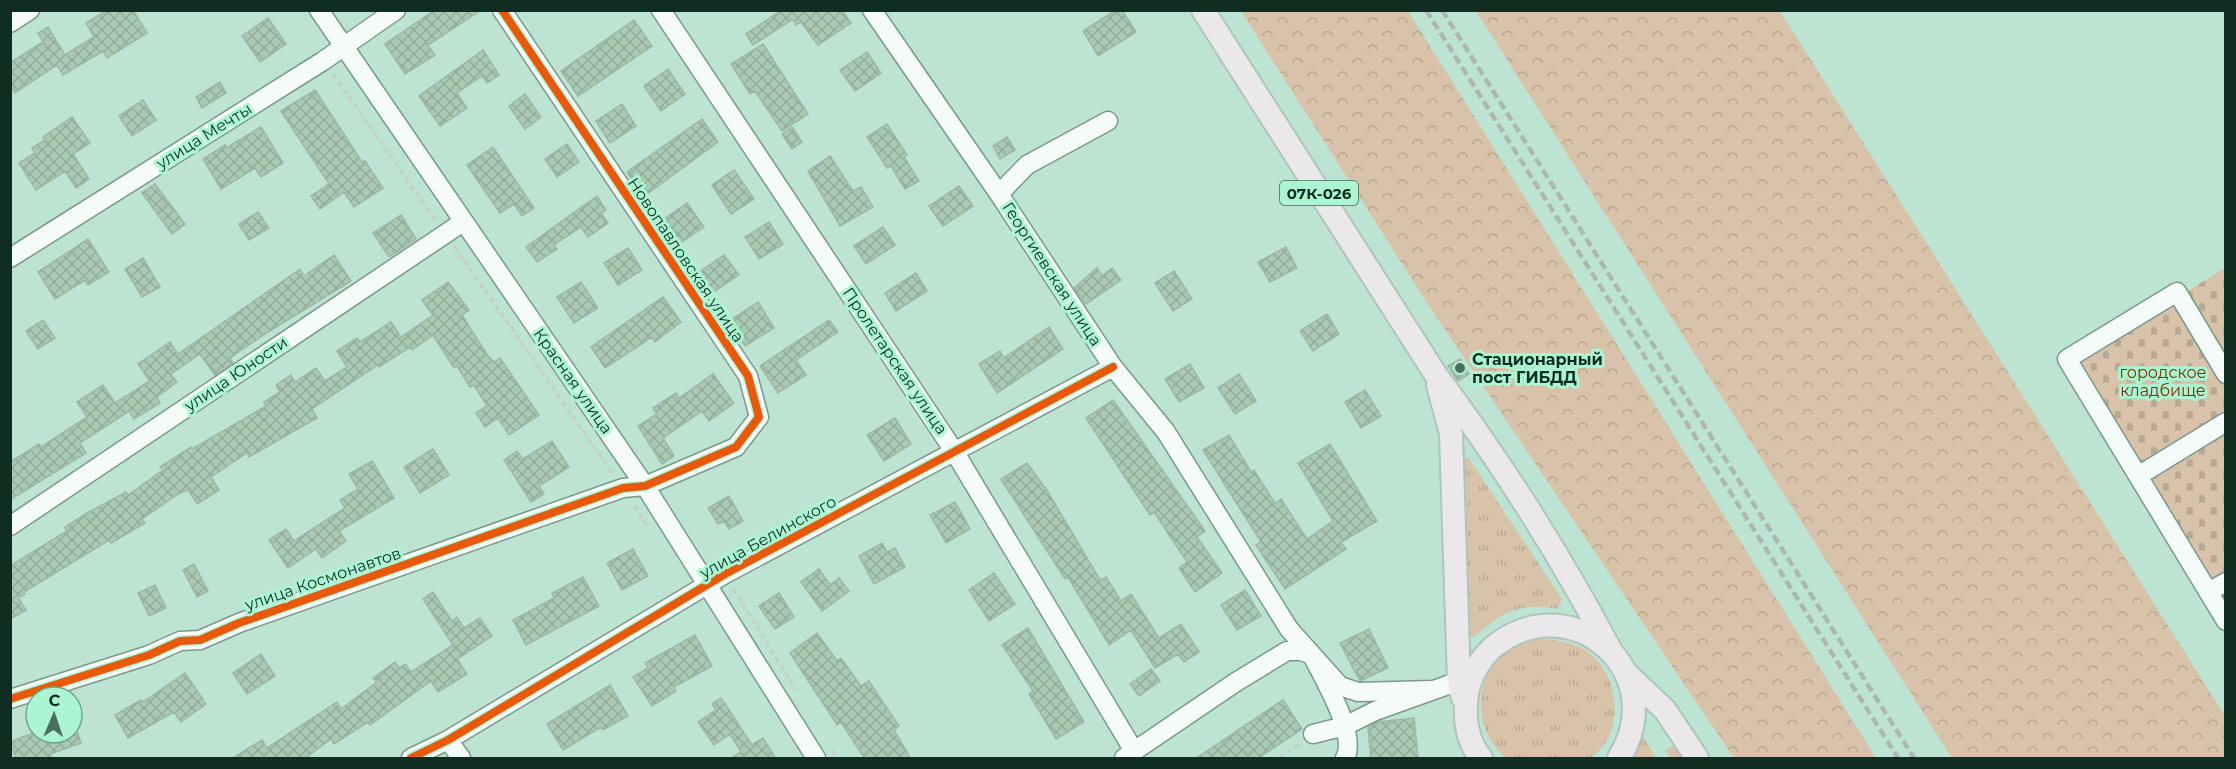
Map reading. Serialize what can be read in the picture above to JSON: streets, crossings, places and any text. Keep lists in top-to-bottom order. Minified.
{"streets":{"main road":["07К-026"],"street":["улица Мечты","Новопавловская улица","Георгиевская улица","Пролетарская улица","улица Юности","Красная улица","улица Белинского","улица Космонавтов"]},"crossings":[["улица Мечты","Красная улица"],["Новопавловская улица","Красная улица"],["Новопавловская улица","улица Космонавтов"],["Георгиевская улица","улица Белинского"],["Пролетарская улица","улица Белинского"],["улица Юности","Красная улица"],["Красная улица","улица Белинского"],["Красная улица","улица Космонавтов"]],"parks":["городское кладбище"],"places":["Стационарный пост ГИБДД"],"north":"top"}
